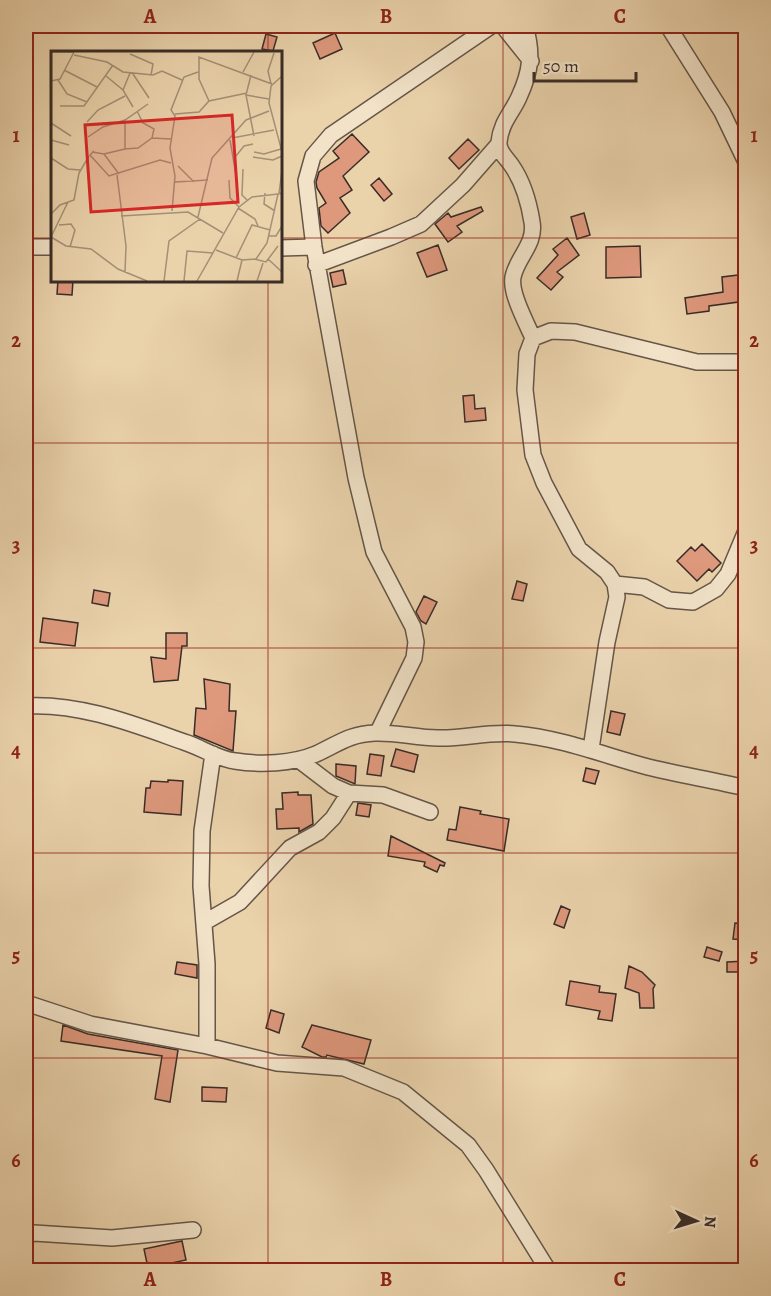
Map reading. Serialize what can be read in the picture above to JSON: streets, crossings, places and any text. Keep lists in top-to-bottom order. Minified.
{"scale_bar":"50 m","north":"right","grid":{"columns":["A","B","C"],"rows":["1","2","3","4","5","6"]}}
